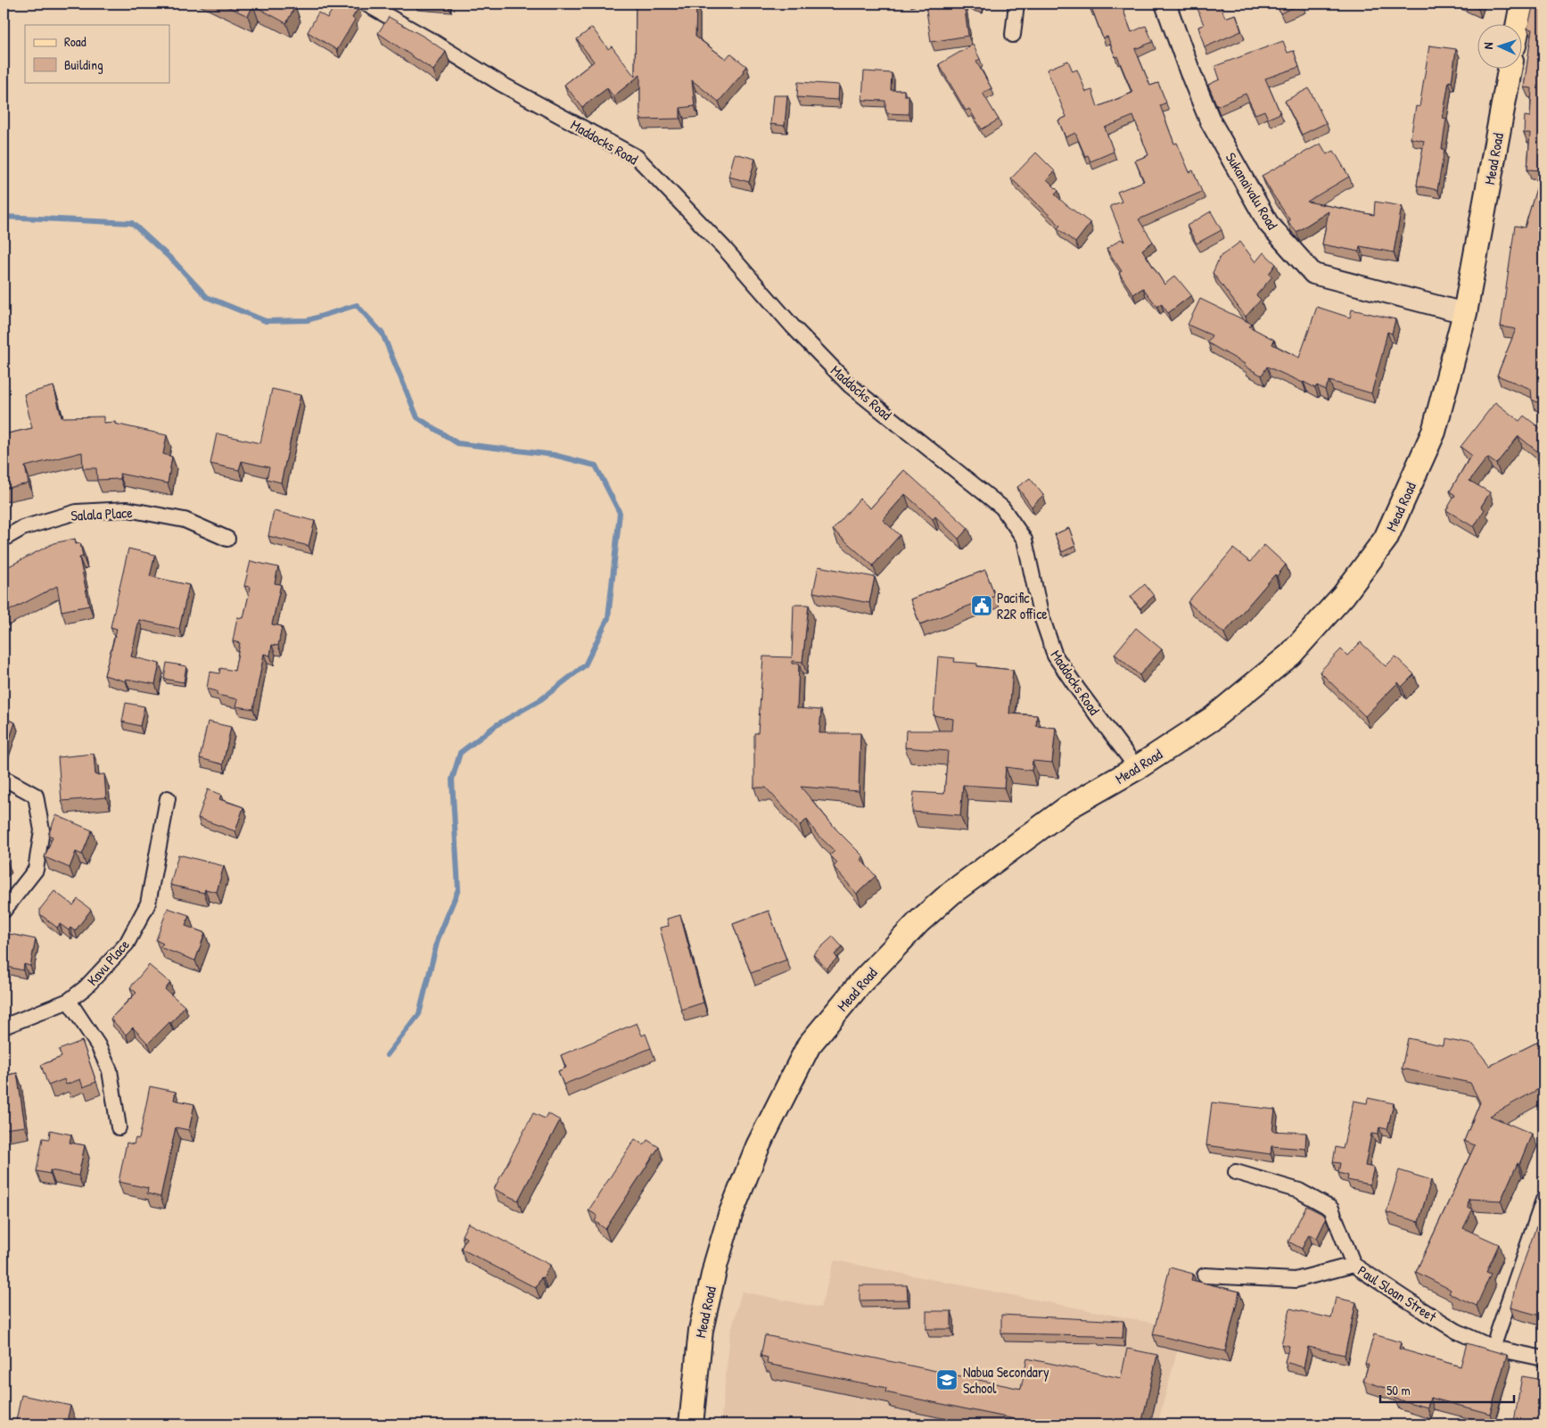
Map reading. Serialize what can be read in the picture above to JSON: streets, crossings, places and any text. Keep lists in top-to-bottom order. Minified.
{"streets":{"main road":["Mead Road","Sukanaivalu Road"],"street":["Maddocks Road","Salala Place","Kavu Place","Paul Sloan Street"]},"crossings":[["Maddocks Road","Mead Road"],["Mead Road","Sukanaivalu Road"]],"places":{"public building":["Pacific R2R office"],"school or university":["Nabua Secondary School"]},"legend":["Road","Building"],"scale_bar":"50 m","north":"left"}
